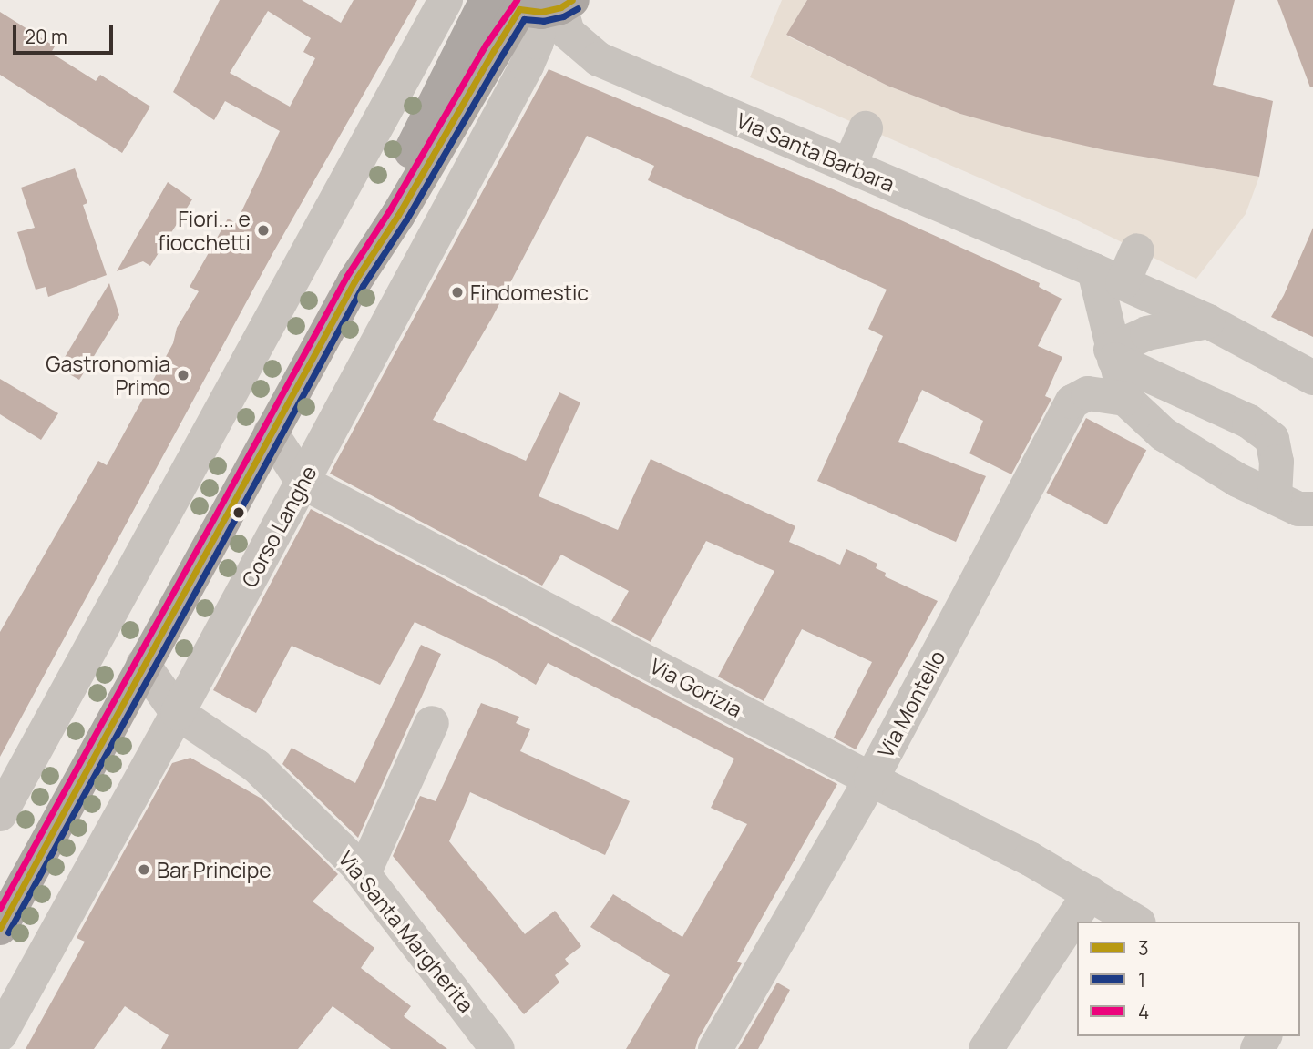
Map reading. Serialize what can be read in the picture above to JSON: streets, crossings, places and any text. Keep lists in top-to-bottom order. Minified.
{"streets":{"street":["Via Santa Barbara","Corso Langhe","Via Gorizia","Via Montello","Via Santa Margherita"]},"crossings":[["Via Santa Barbara","Corso Langhe"],["Corso Langhe","Via Gorizia"],["Corso Langhe","Via Santa Margherita"],["Via Gorizia","Via Montello"]],"places":["Fiori... e fiocchetti","Findomestic","Gastronomia Primo","Bar Principe"],"lines":["transit line 3","transit line 4","transit line 1"],"legend":["3","1","4"],"scale_bar":"20 m"}
